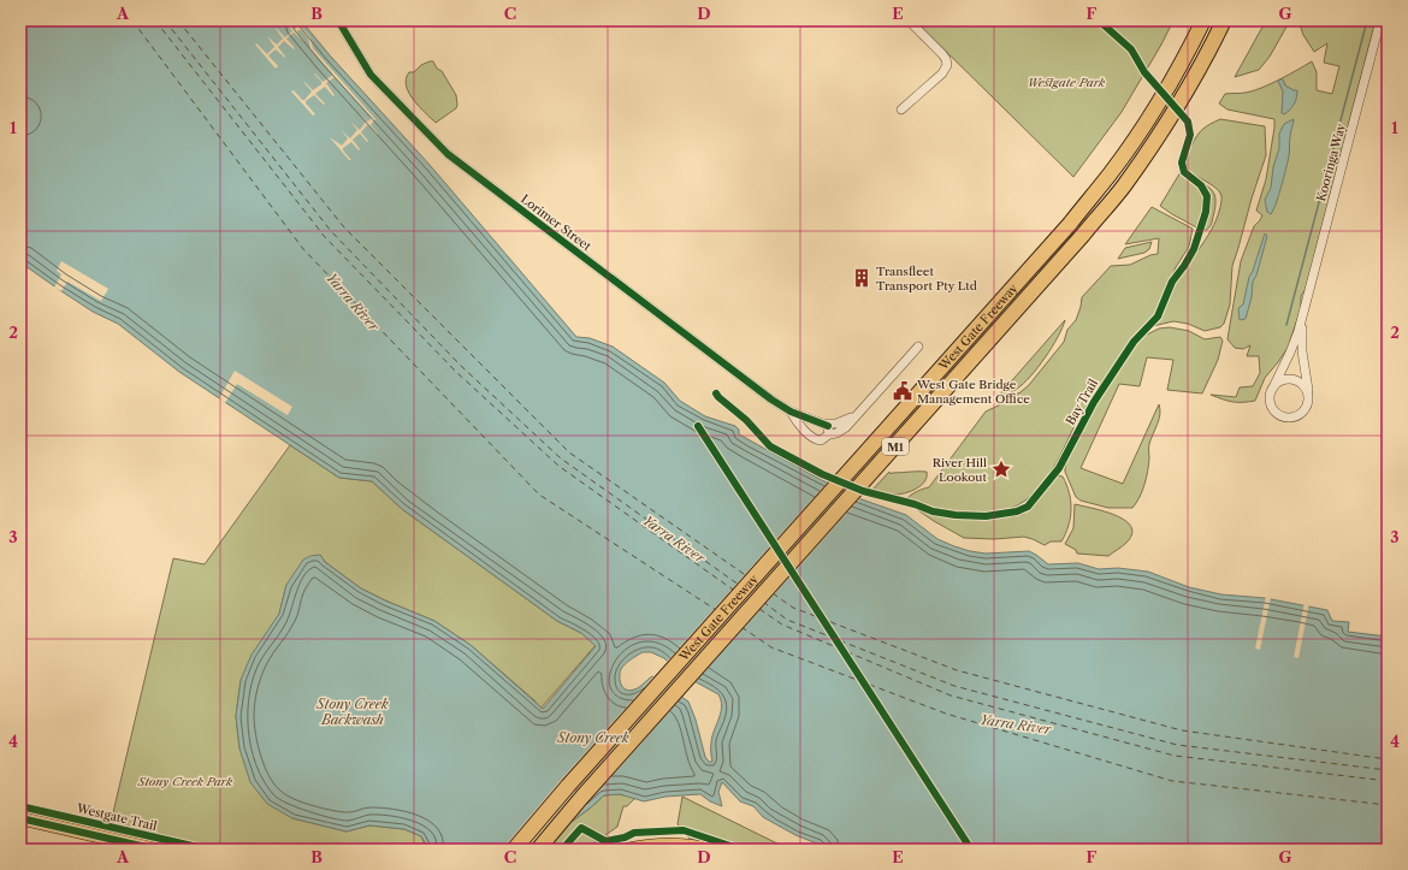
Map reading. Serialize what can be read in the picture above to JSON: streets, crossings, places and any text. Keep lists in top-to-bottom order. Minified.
{"streets":{"highway":["West Gate Freeway","M1"],"street":["Kooringa Way","Lorimer Street"],"cycle path":["Bay Trail","Westgate Trail"]},"water":["Yarra River","Stony Creek Backwash","Stony Creek"],"parks":["Westgate Park","Stony Creek Park"],"places":{"building":["Transfleet Transport Pty Ltd"],"public building":["West Gate Bridge Management Office"],"place":["River Hill Lookout"]},"grid":{"columns":["A","B","C","D","E","F","G"],"rows":["1","2","3","4"]}}
